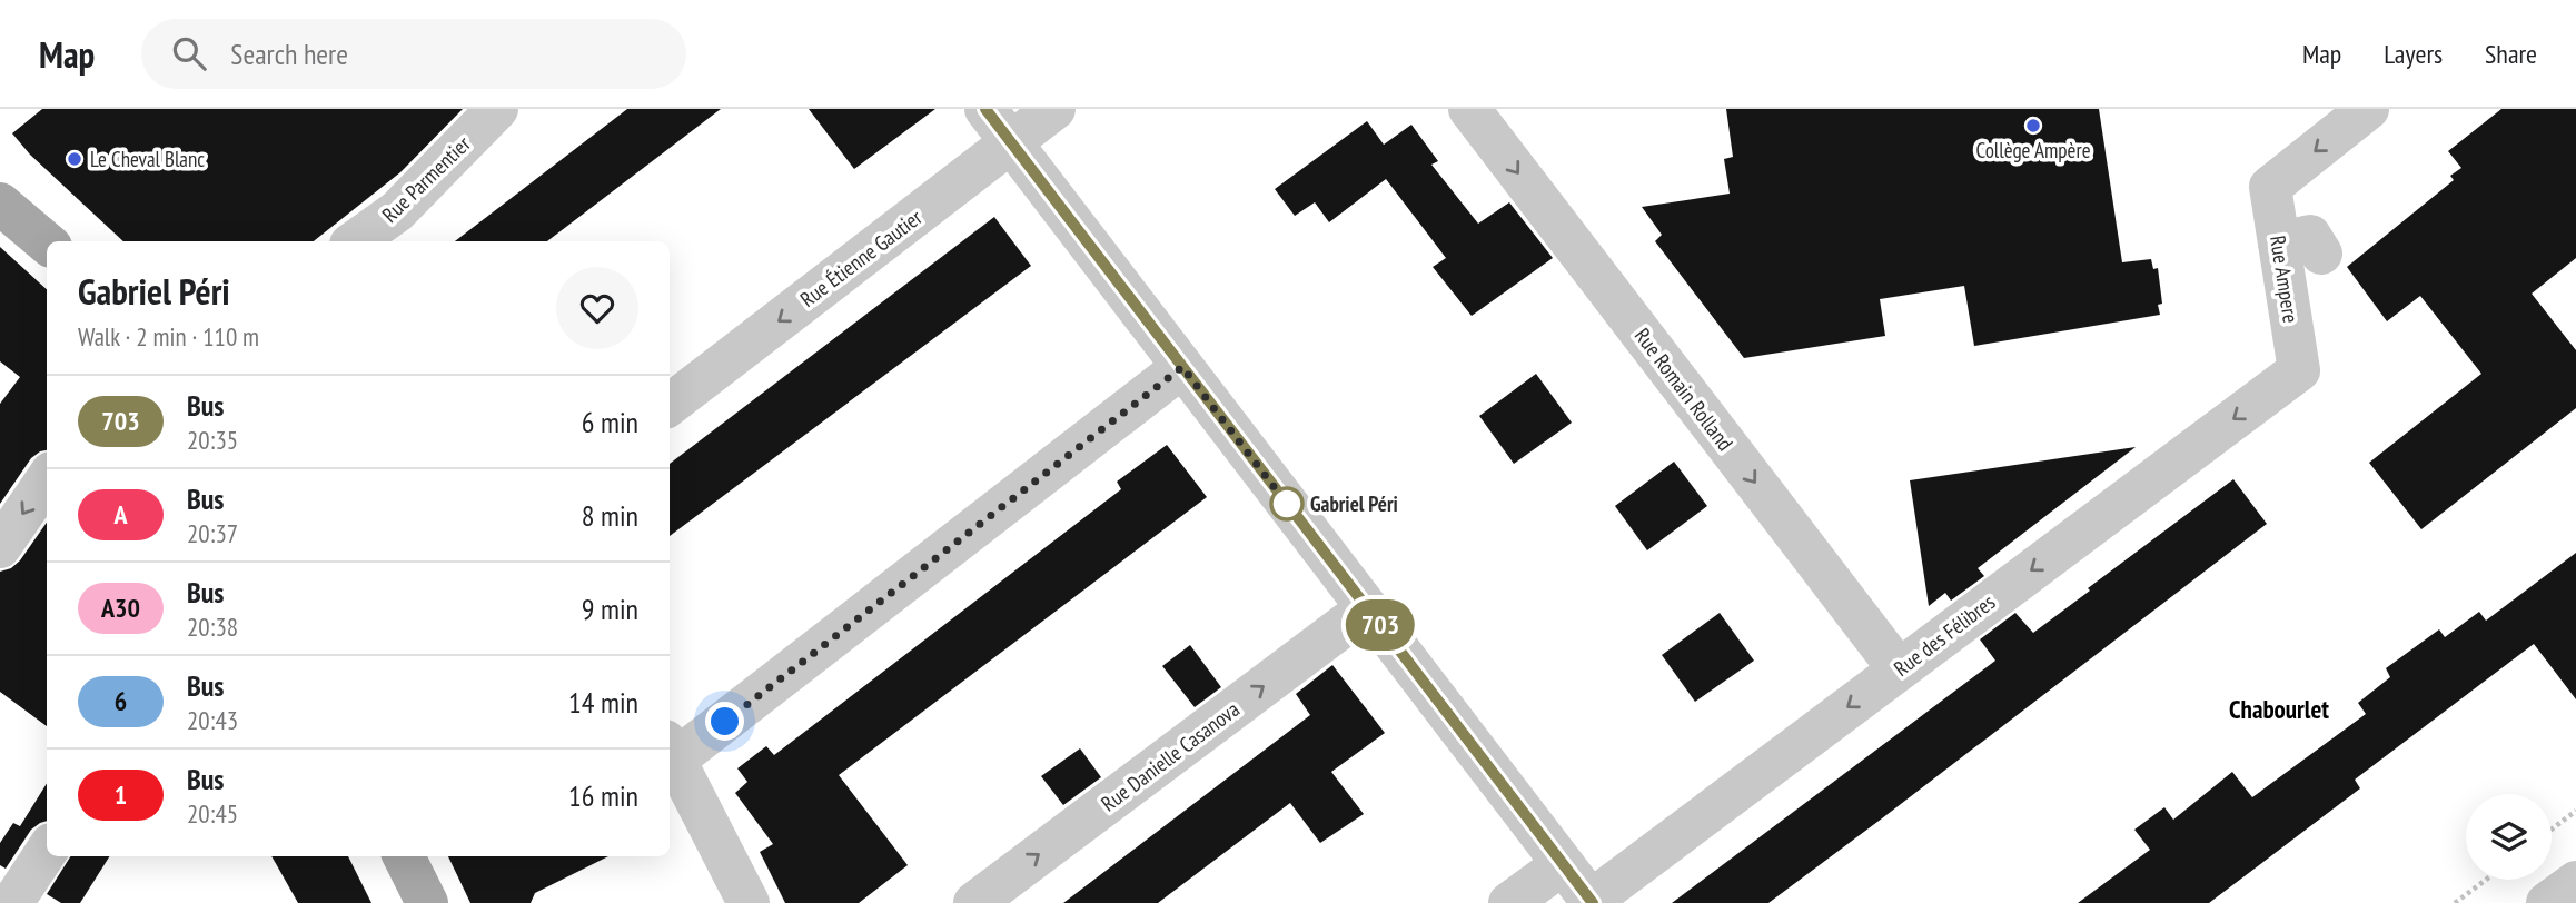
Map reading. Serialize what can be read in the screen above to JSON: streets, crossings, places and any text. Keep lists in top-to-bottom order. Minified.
{"streets":{"street":["Rue Parmentier","Rue Étienne Gautier","Rue Ampere","Rue Romain Rolland","Rue des Félibres","Rue Danielle Casanova"]},"crossings":[["Rue Ampere","Rue des Félibres"],["Rue Romain Rolland","Rue des Félibres"]],"one_way":["Rue Ampere","Rue des Félibres"],"districts":["Chabourlet"],"places":["Collège Ampère","Le Cheval Blanc","Gabriel Péri"],"lines":["bus line 703"],"page":{"header":"Map","search":"Search here","nav":["Map","Layers","Share"],"on_map":"703","heading":["Gabriel Péri","Walk · 2 min · 110 m"],"list":[{"mark":"703","name":"Bus","note":"20:35","value":"6 min"},{"mark":"A","name":"Bus","note":"20:37","value":"8 min"},{"mark":"A30","name":"Bus","note":"20:38","value":"9 min"},{"mark":"6","name":"Bus","note":"20:43","value":"14 min"},{"mark":"1","name":"Bus","note":"20:45","value":"16 min"}]}}
